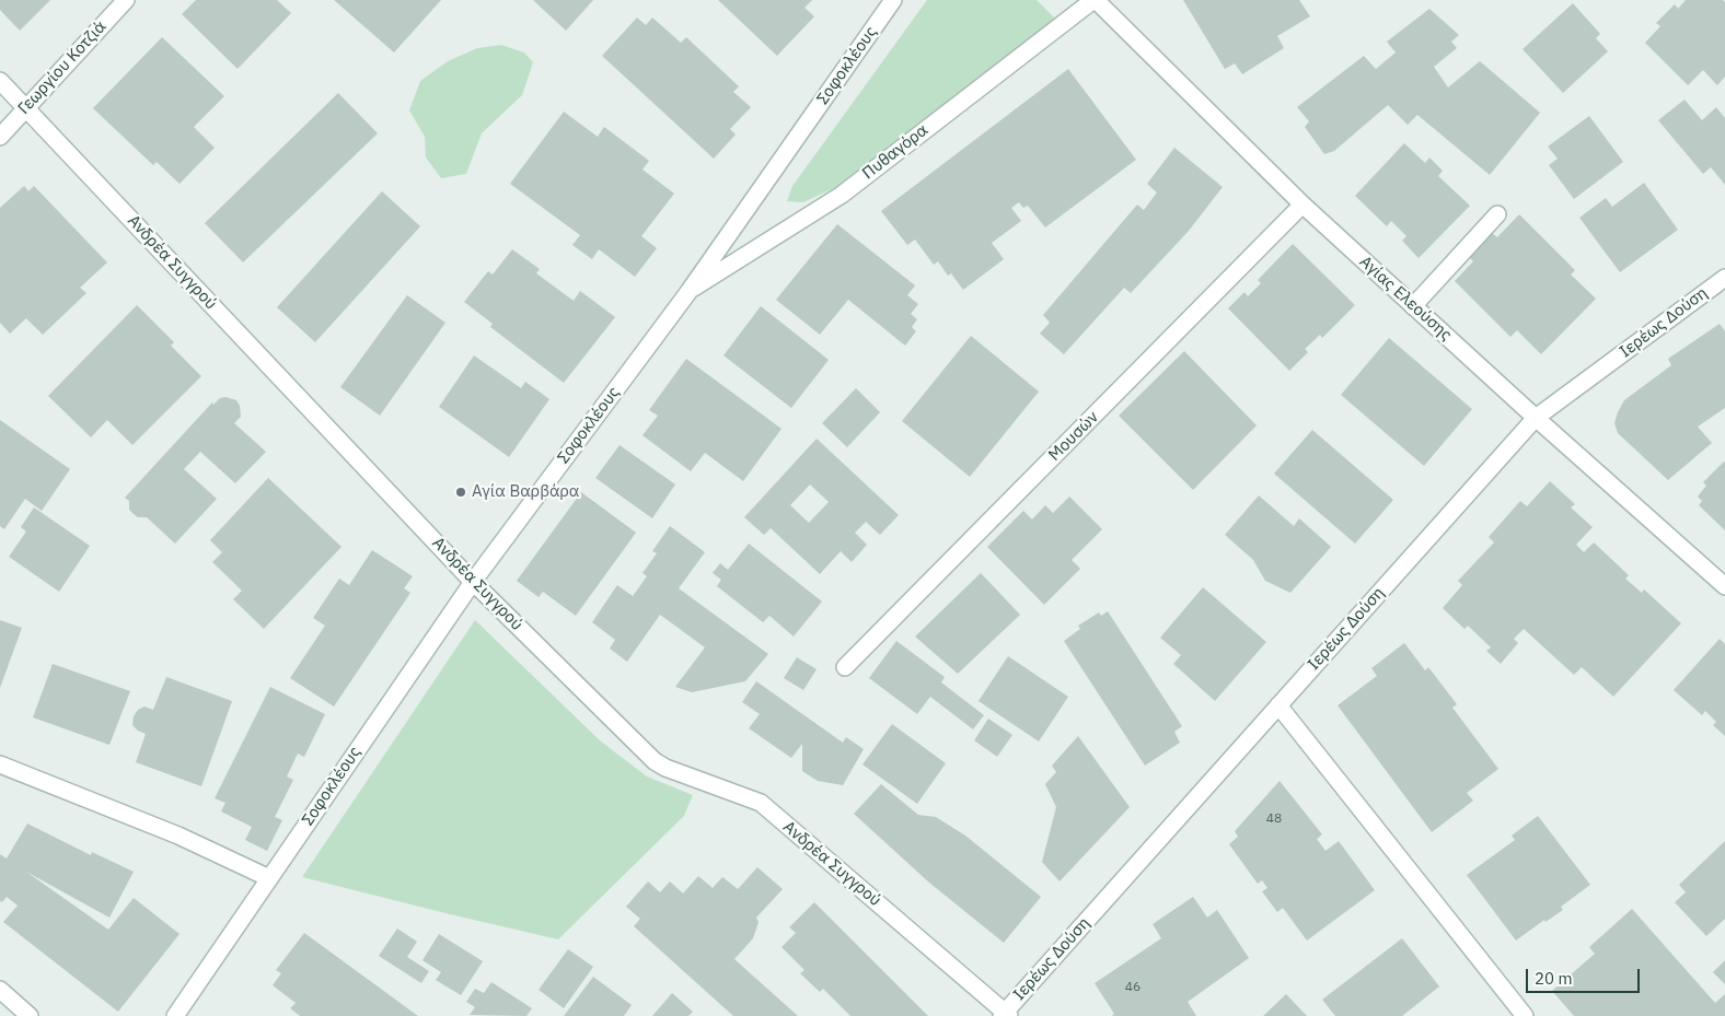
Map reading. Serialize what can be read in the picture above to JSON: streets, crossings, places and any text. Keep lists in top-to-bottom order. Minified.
{"streets":{"street":["Σοφοκλέους","Γεωργίου Κοτζιά","Πυθαγόρα","Ανδρέα Συγγρού","Αγίας Ελεούσης","Ιερέως Δούση","Μουσών"]},"crossings":[["Σοφοκλέους","Πυθαγόρα"],["Σοφοκλέους","Ανδρέα Συγγρού"],["Γεωργίου Κοτζιά","Ανδρέα Συγγρού"],["Πυθαγόρα","Αγίας Ελεούσης"],["Ανδρέα Συγγρού","Ιερέως Δούση"],["Αγίας Ελεούσης","Ιερέως Δούση"],["Αγίας Ελεούσης","Μουσών"]],"places":["Αγία Βαρβάρα"],"house_numbers":["48","46"],"scale_bar":"20 m"}
